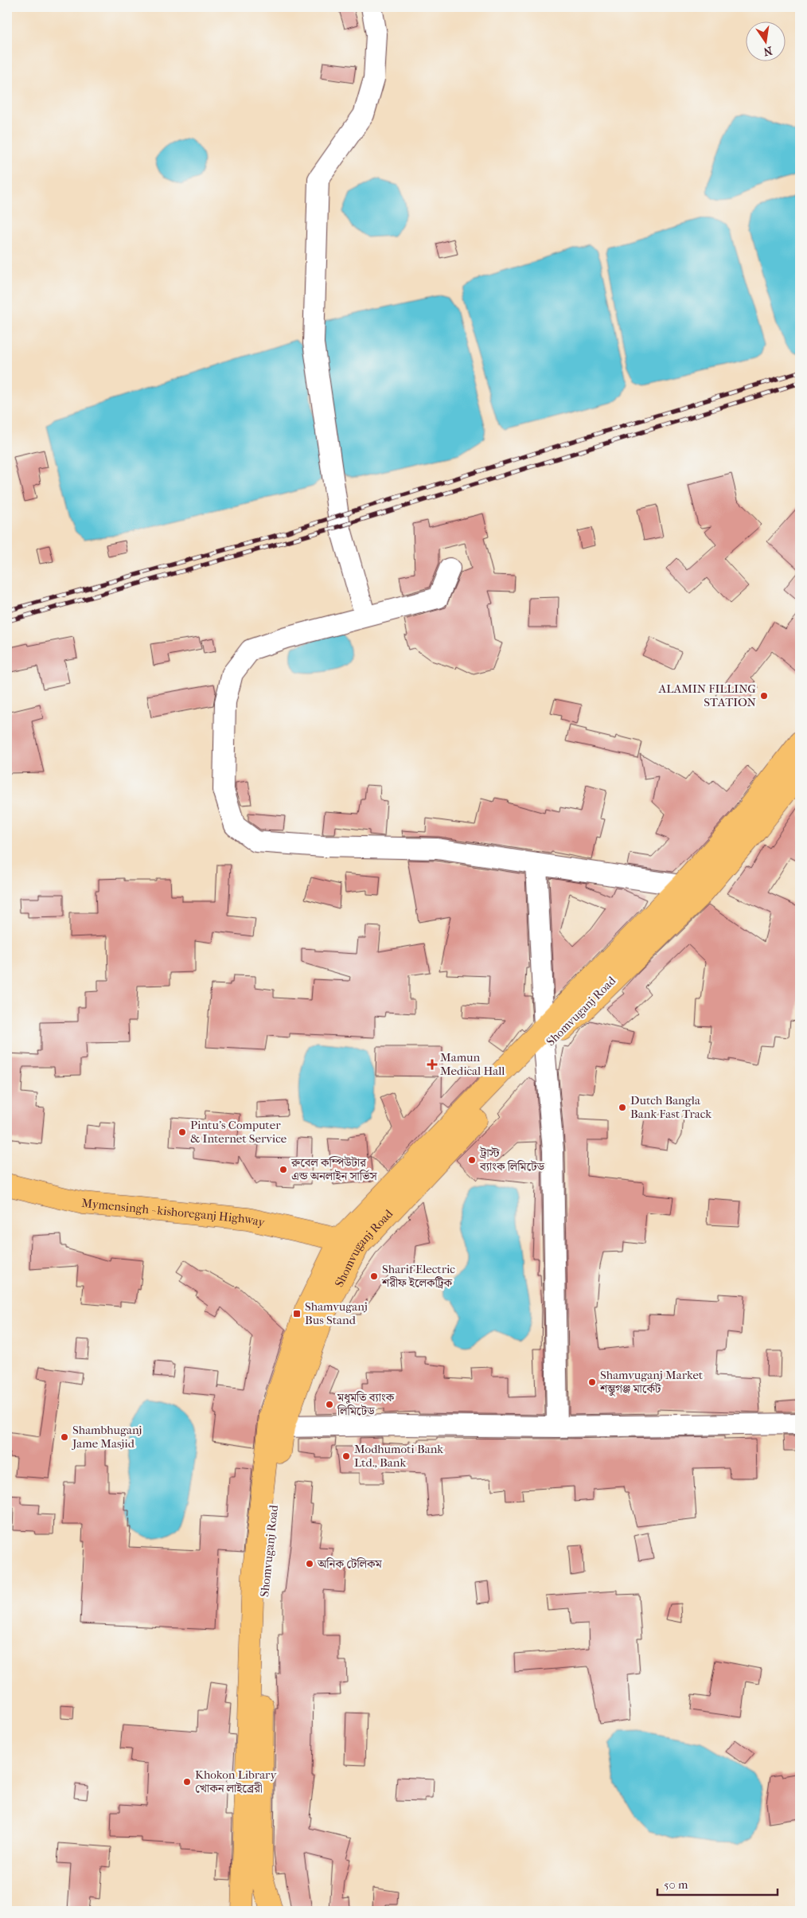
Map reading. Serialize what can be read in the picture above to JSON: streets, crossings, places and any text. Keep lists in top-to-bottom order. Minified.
{"streets":{"main road":["Shomvuganj Road","Mymensingh - kishoreganj Highway"]},"crossings":[["Shomvuganj Road","Mymensingh - kishoreganj Highway"]],"places":{"other":["ALAMIN FILLING STATION","Dutch Bangla Bank Fast Track","Pintu's Computer & Internet Service","ট্রাস্ট ব্যাংক লিমিটেড","রুবেল কম্পিউটার এন্ড অনলাইন সার্ভিস","Sharif Electric শরীফ ইলেকট্রিক","Shamvuganj Market শম্ভুগঞ্জ মার্কেট","মধুমতি ব্যাংক লিমিটেড","Shambhuganj Jame Masjid","Modhumoti Bank Ltd., Bank","অনিক টেলিকম","Khokon Library খোকন লাইব্রেরী"],"health":["Mamun Medical Hall"],"transit":["Shamvuganj Bus Stand"]},"scale_bar":"50 m","north":"bottom"}
